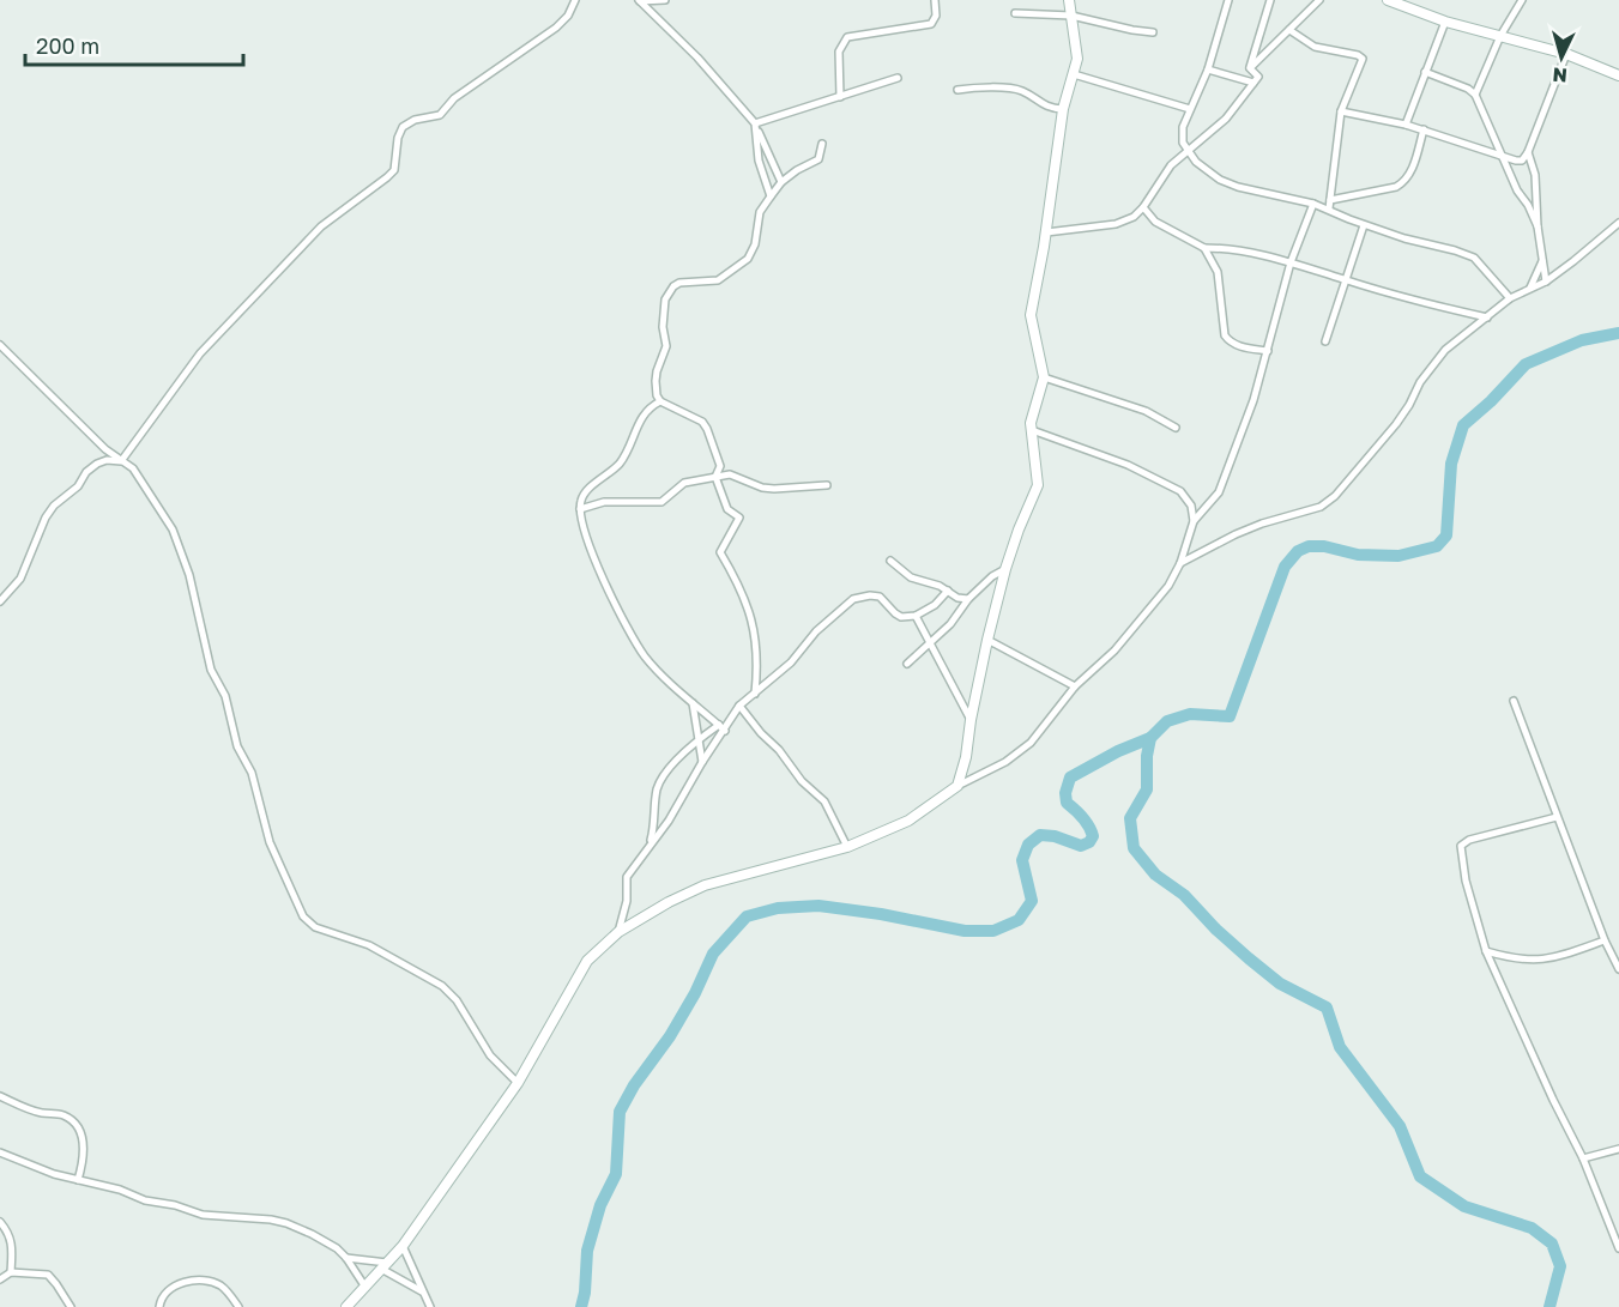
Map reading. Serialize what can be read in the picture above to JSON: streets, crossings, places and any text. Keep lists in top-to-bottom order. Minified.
{"scale_bar":"200 m","north":"bottom"}
